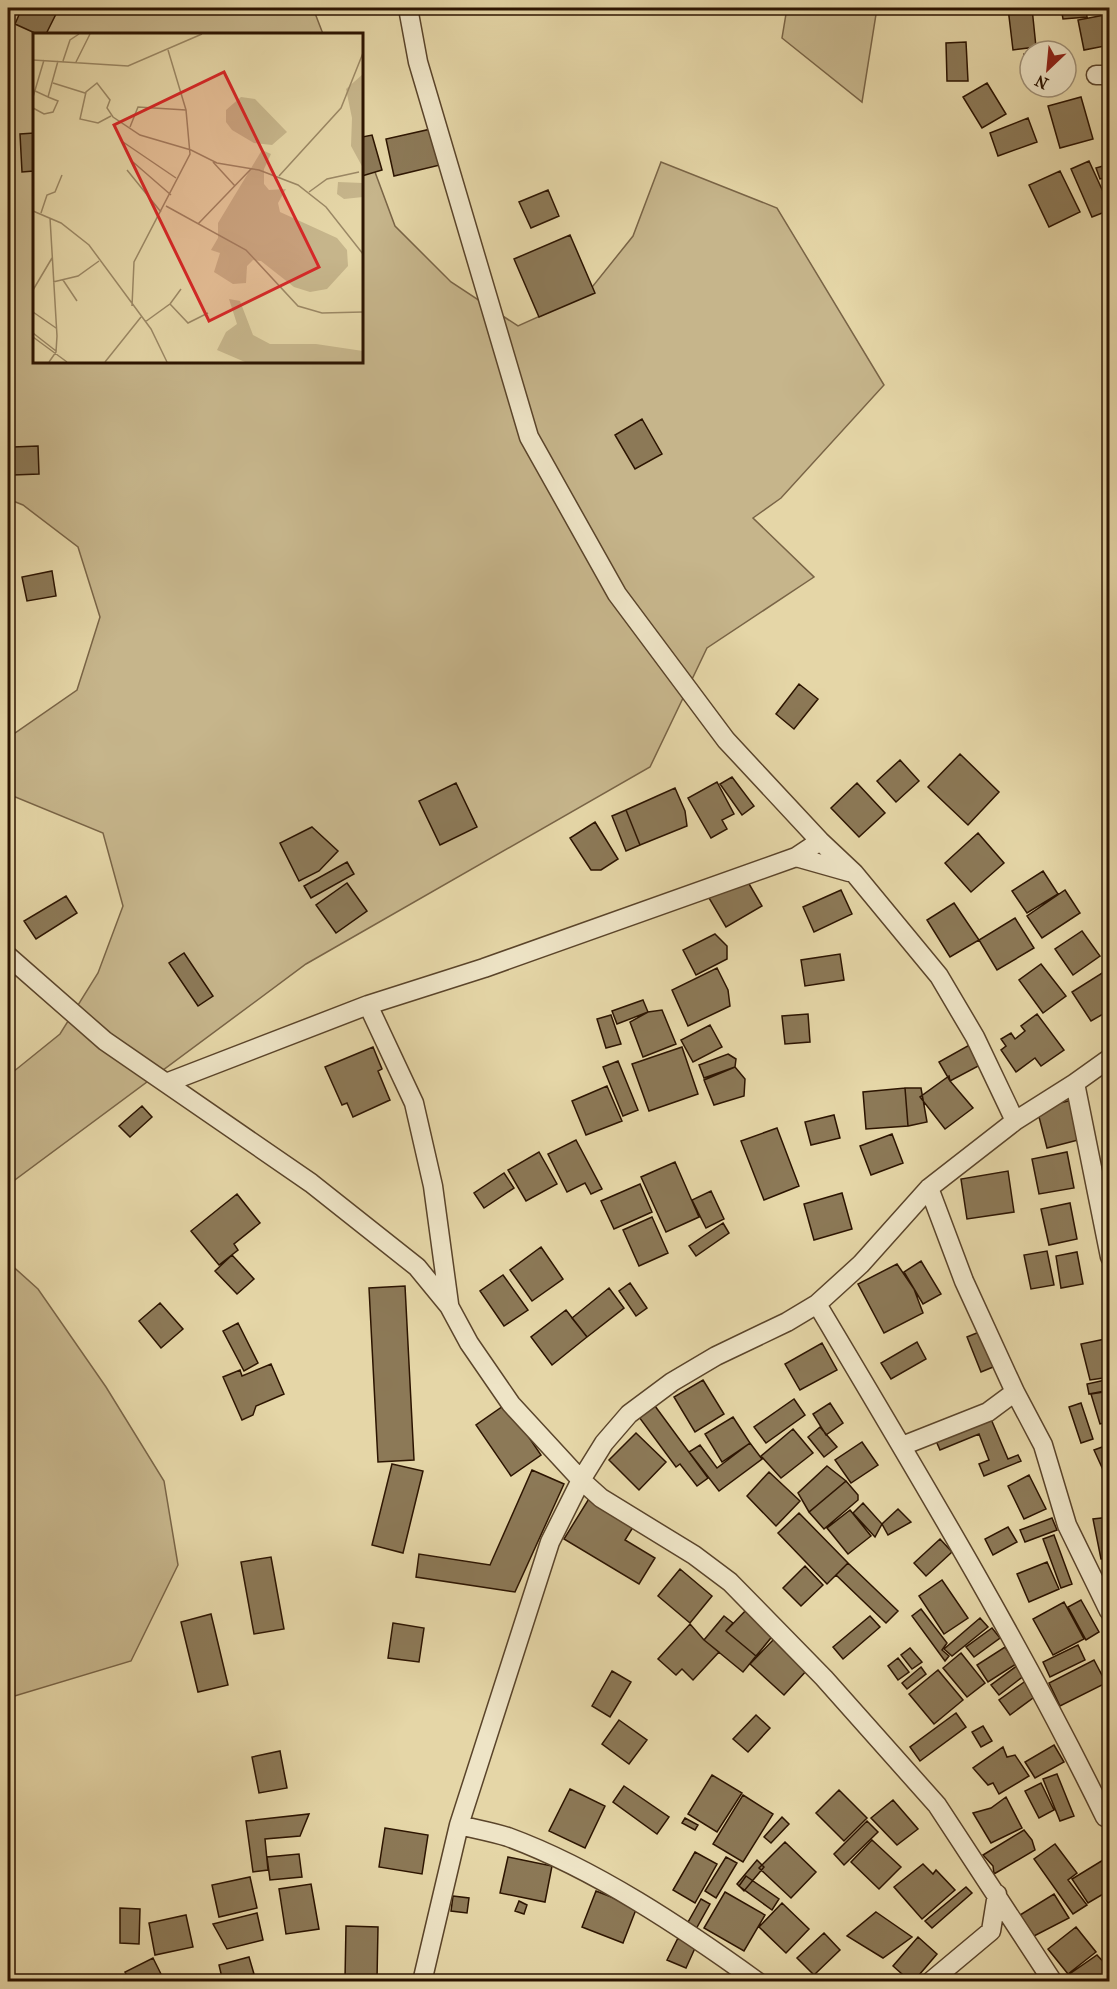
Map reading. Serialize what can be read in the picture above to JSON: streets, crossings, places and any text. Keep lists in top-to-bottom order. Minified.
{"north":"bottom left"}
